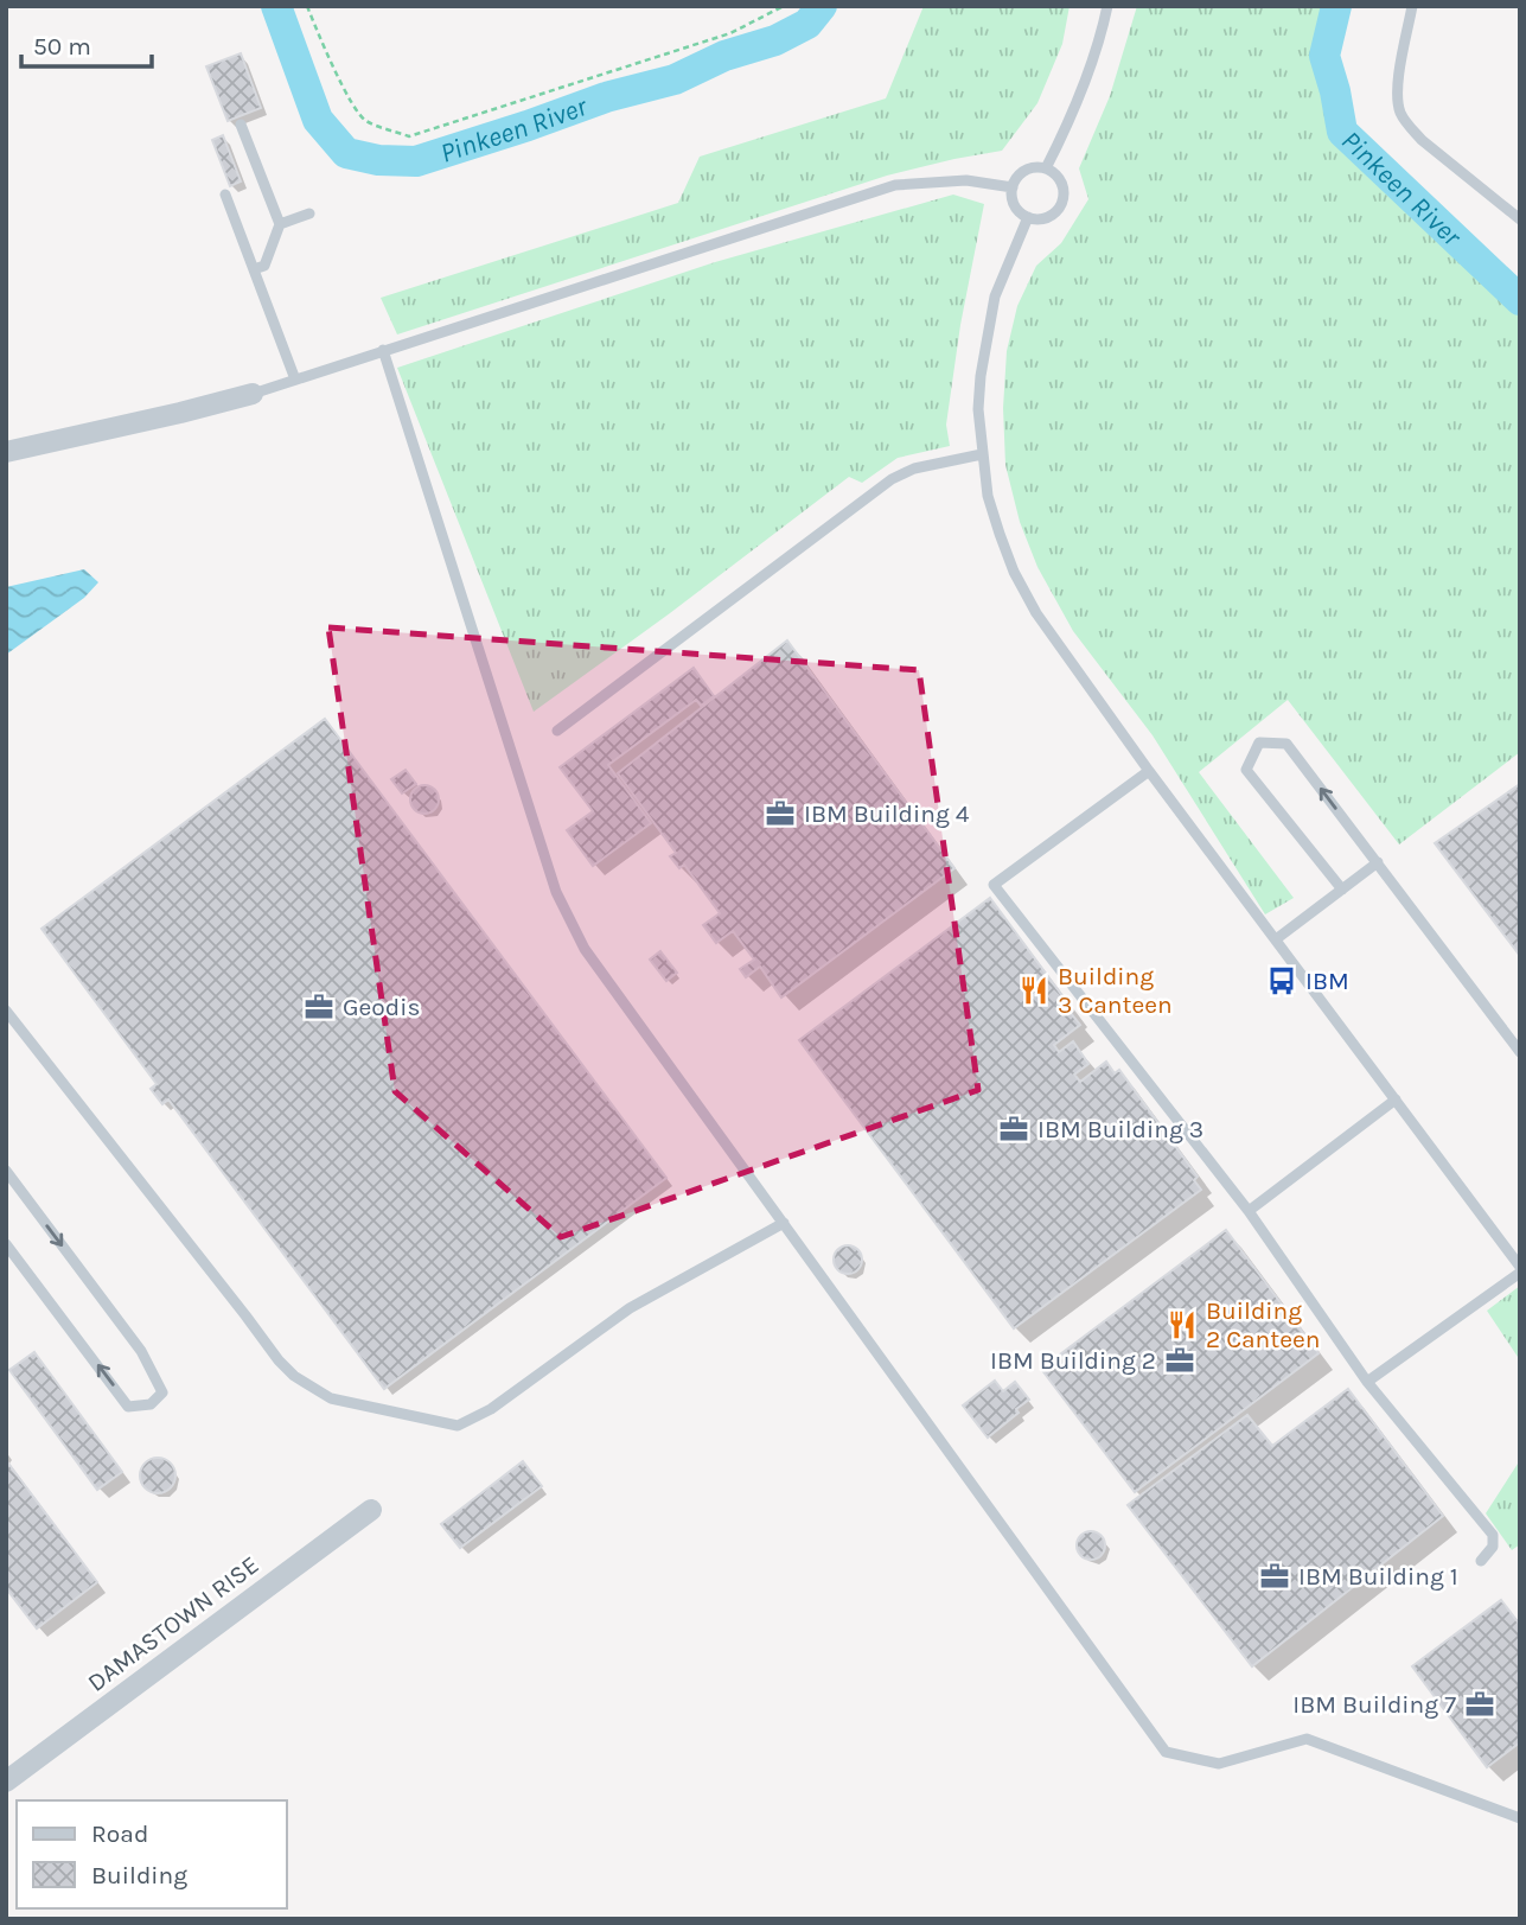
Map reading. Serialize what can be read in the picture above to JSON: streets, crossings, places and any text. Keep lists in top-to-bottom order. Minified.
{"streets":{"street":["DAMASTOWN RISE"]},"water":["Pinkeen River"],"places":{"office":["IBM Building 4","Geodis","IBM Building 3","IBM Building 2","IBM Building 1","IBM Building 7"],"bus stop":["IBM"],"restaurant":["Building 3 Canteen","Building 2 Canteen"]},"legend":["Road","Building"],"scale_bar":"50 m"}
